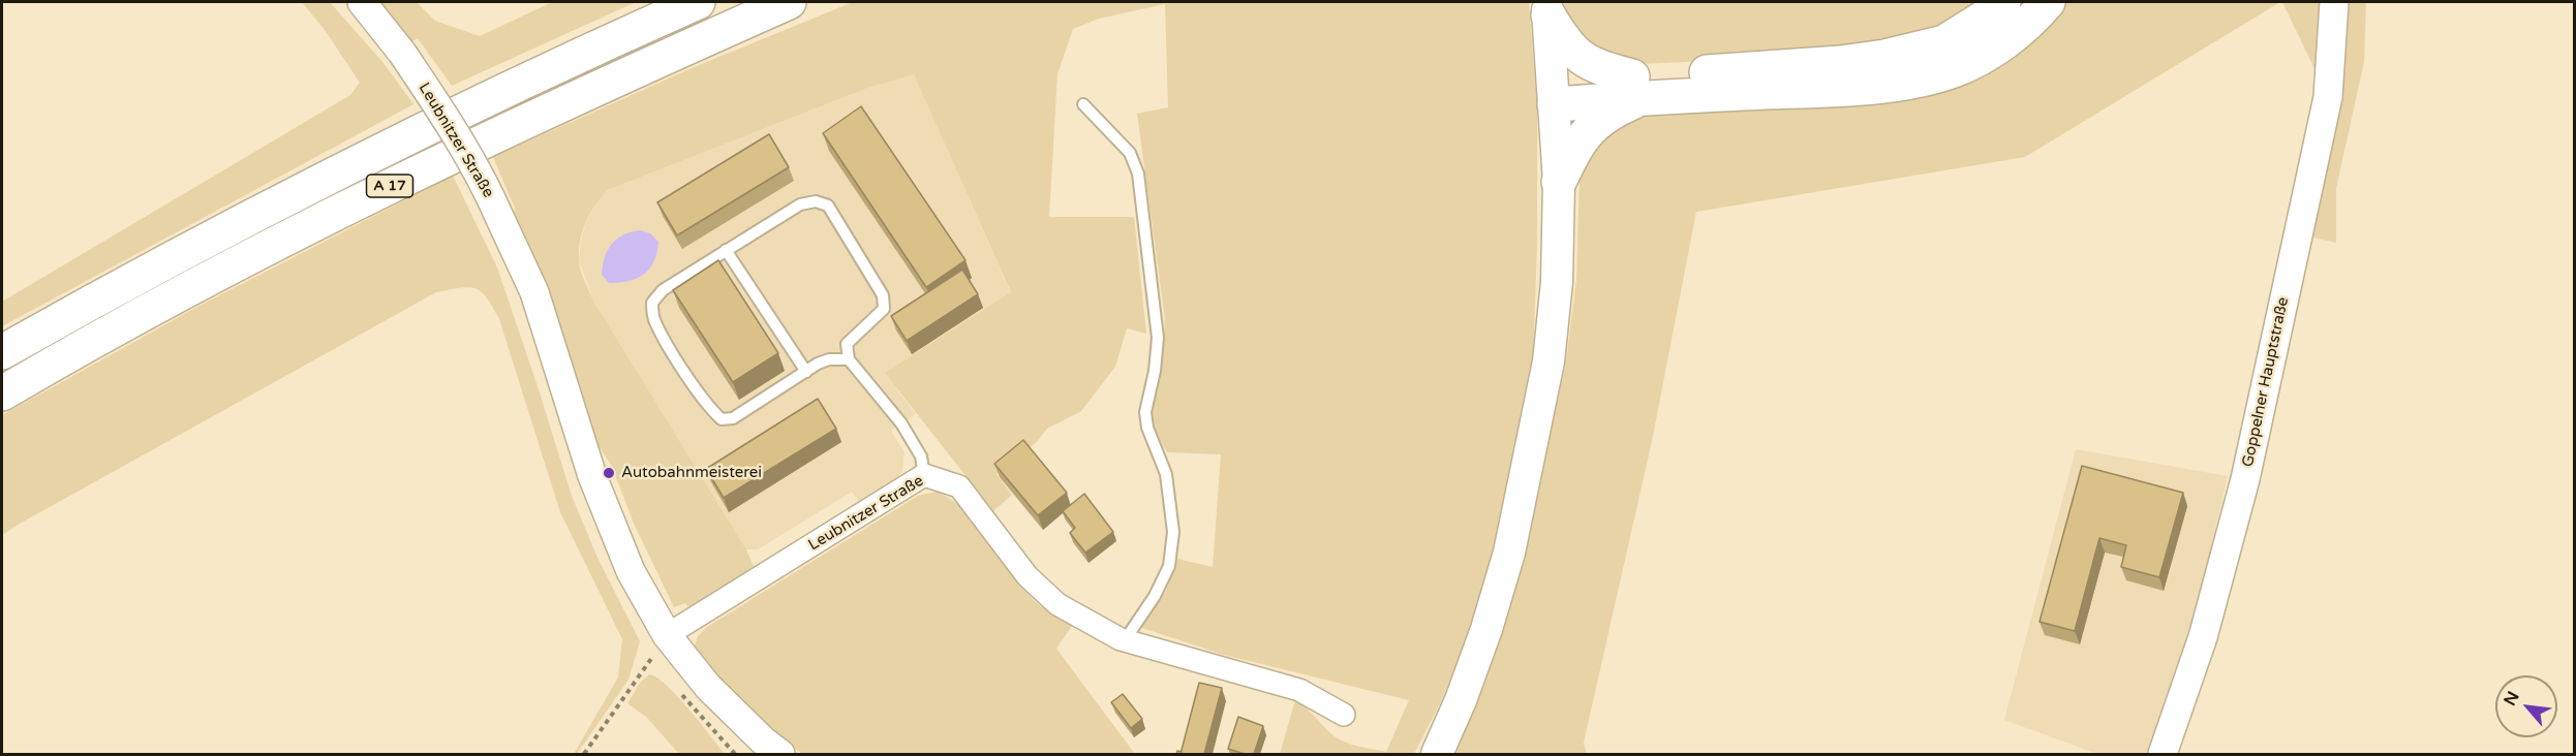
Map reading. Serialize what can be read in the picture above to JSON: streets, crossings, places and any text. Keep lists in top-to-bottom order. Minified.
{"streets":{"highway":["A 17"],"street":["Leubnitzer Straße","Goppelner Hauptstraße"]},"places":["Autobahnmeisterei"],"north":"top left"}
